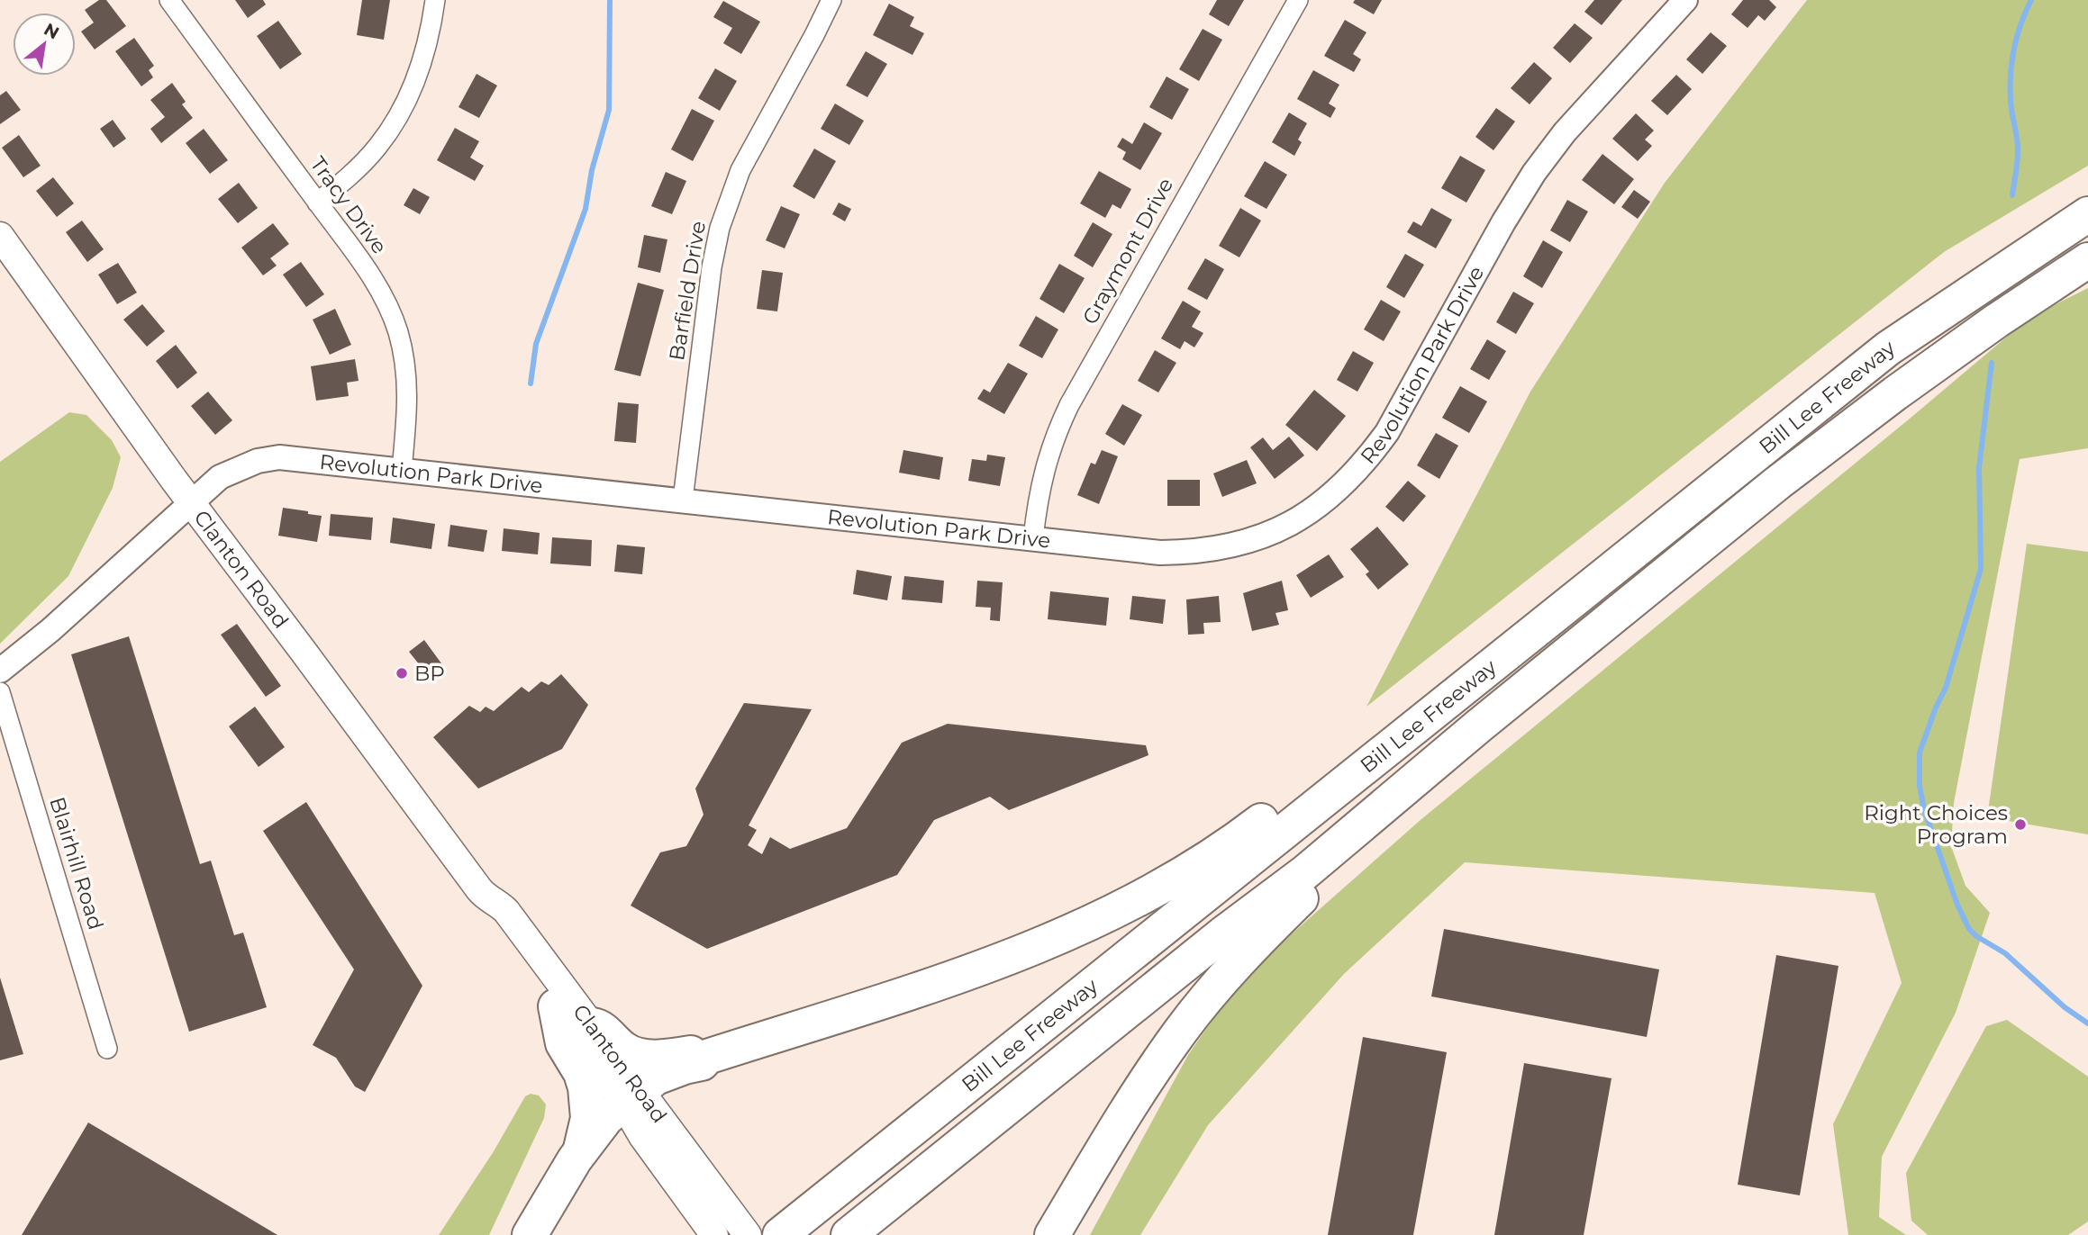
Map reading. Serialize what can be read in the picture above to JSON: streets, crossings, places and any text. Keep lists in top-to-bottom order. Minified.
{"streets":{"highway":["Bill Lee Freeway"],"main road":["Clanton Road"],"street":["Tracy Drive","Graymont Drive","Barfield Drive","Revolution Park Drive","Blairhill Road"]},"crossings":[["Tracy Drive","Revolution Park Drive"],["Graymont Drive","Revolution Park Drive"],["Barfield Drive","Revolution Park Drive"],["Revolution Park Drive","Clanton Road"]],"places":["BP","Right Choices Program"],"north":"top right"}
